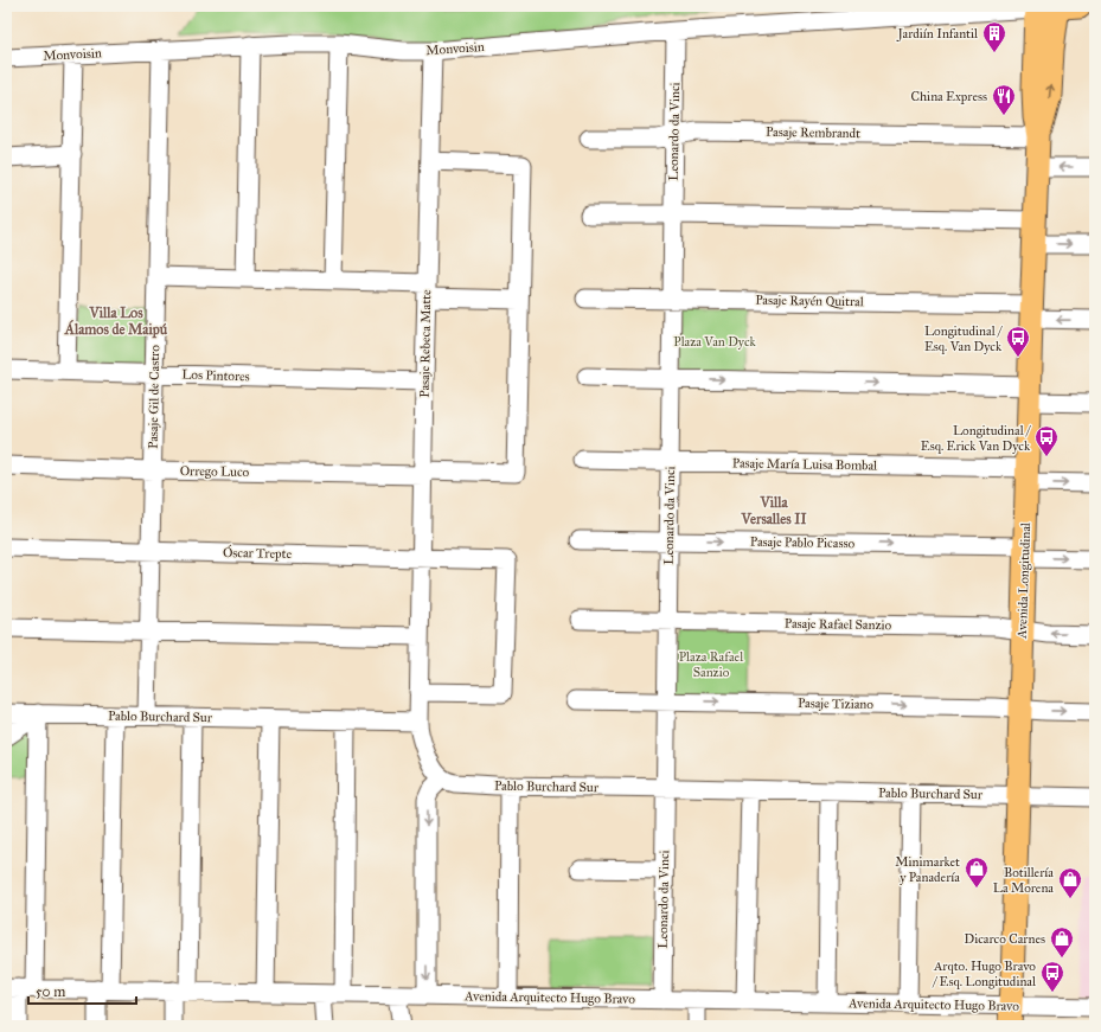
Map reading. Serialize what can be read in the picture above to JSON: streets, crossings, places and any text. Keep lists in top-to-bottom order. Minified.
{"streets":{"main road":["Avenida Longitudinal"],"street":["Monvoisin","Leonardo da Vinci","Pasaje Rembrandt","Pasaje Rayén Quitral","Pasaje Rebeca Matte","Los Pintores","Pasaje Gil de Castro","Pasaje María Luisa Bombal","Orrego Luco","Pasaje Pablo Picasso","Óscar Trepte","Pasaje Rafael Sanzio","Pasaje Tiziano","Pablo Burchard Sur","Avenida Arquitecto Hugo Bravo"]},"crossings":[["Monvoisin","Leonardo da Vinci"],["Monvoisin","Pasaje Rebeca Matte"],["Monvoisin","Pasaje Gil de Castro"],["Monvoisin","Avenida Longitudinal"],["Leonardo da Vinci","Pasaje Rembrandt"],["Leonardo da Vinci","Pasaje Rayén Quitral"],["Leonardo da Vinci","Pasaje María Luisa Bombal"],["Leonardo da Vinci","Pasaje Pablo Picasso"],["Leonardo da Vinci","Pasaje Rafael Sanzio"],["Leonardo da Vinci","Pasaje Tiziano"],["Leonardo da Vinci","Pablo Burchard Sur"],["Leonardo da Vinci","Avenida Arquitecto Hugo Bravo"],["Pasaje Rembrandt","Avenida Longitudinal"],["Pasaje Rayén Quitral","Avenida Longitudinal"],["Pasaje Rebeca Matte","Los Pintores"],["Pasaje Rebeca Matte","Orrego Luco"],["Pasaje Rebeca Matte","Óscar Trepte"],["Pasaje Rebeca Matte","Pablo Burchard Sur"],["Los Pintores","Pasaje Gil de Castro"],["Pasaje Gil de Castro","Orrego Luco"],["Pasaje Gil de Castro","Óscar Trepte"],["Pasaje Gil de Castro","Pablo Burchard Sur"],["Pasaje María Luisa Bombal","Avenida Longitudinal"],["Pasaje Pablo Picasso","Avenida Longitudinal"],["Avenida Longitudinal","Pasaje Rafael Sanzio"],["Avenida Longitudinal","Pasaje Tiziano"],["Avenida Longitudinal","Pablo Burchard Sur"],["Avenida Longitudinal","Avenida Arquitecto Hugo Bravo"]],"one_way":["Pasaje Tiziano"],"districts":["Villa Los Álamos de Maipú","Villa Versalles II"],"parks":["Plaza Van Dyck","Plaza Rafael Sanzio"],"places":{"building":["Jardiín Infantil"],"restaurant":["China Express"],"bus stop":["Longitudinal / Esq. Van Dyck","Longitudinal / Esq. Erick Van Dyck","Arqto. Hugo Bravo / Esq. Longitudinal"],"shop":["Minimarket y Panadería","Botillería La Morena","Dicarco Carnes"]},"scale_bar":"50 m"}
